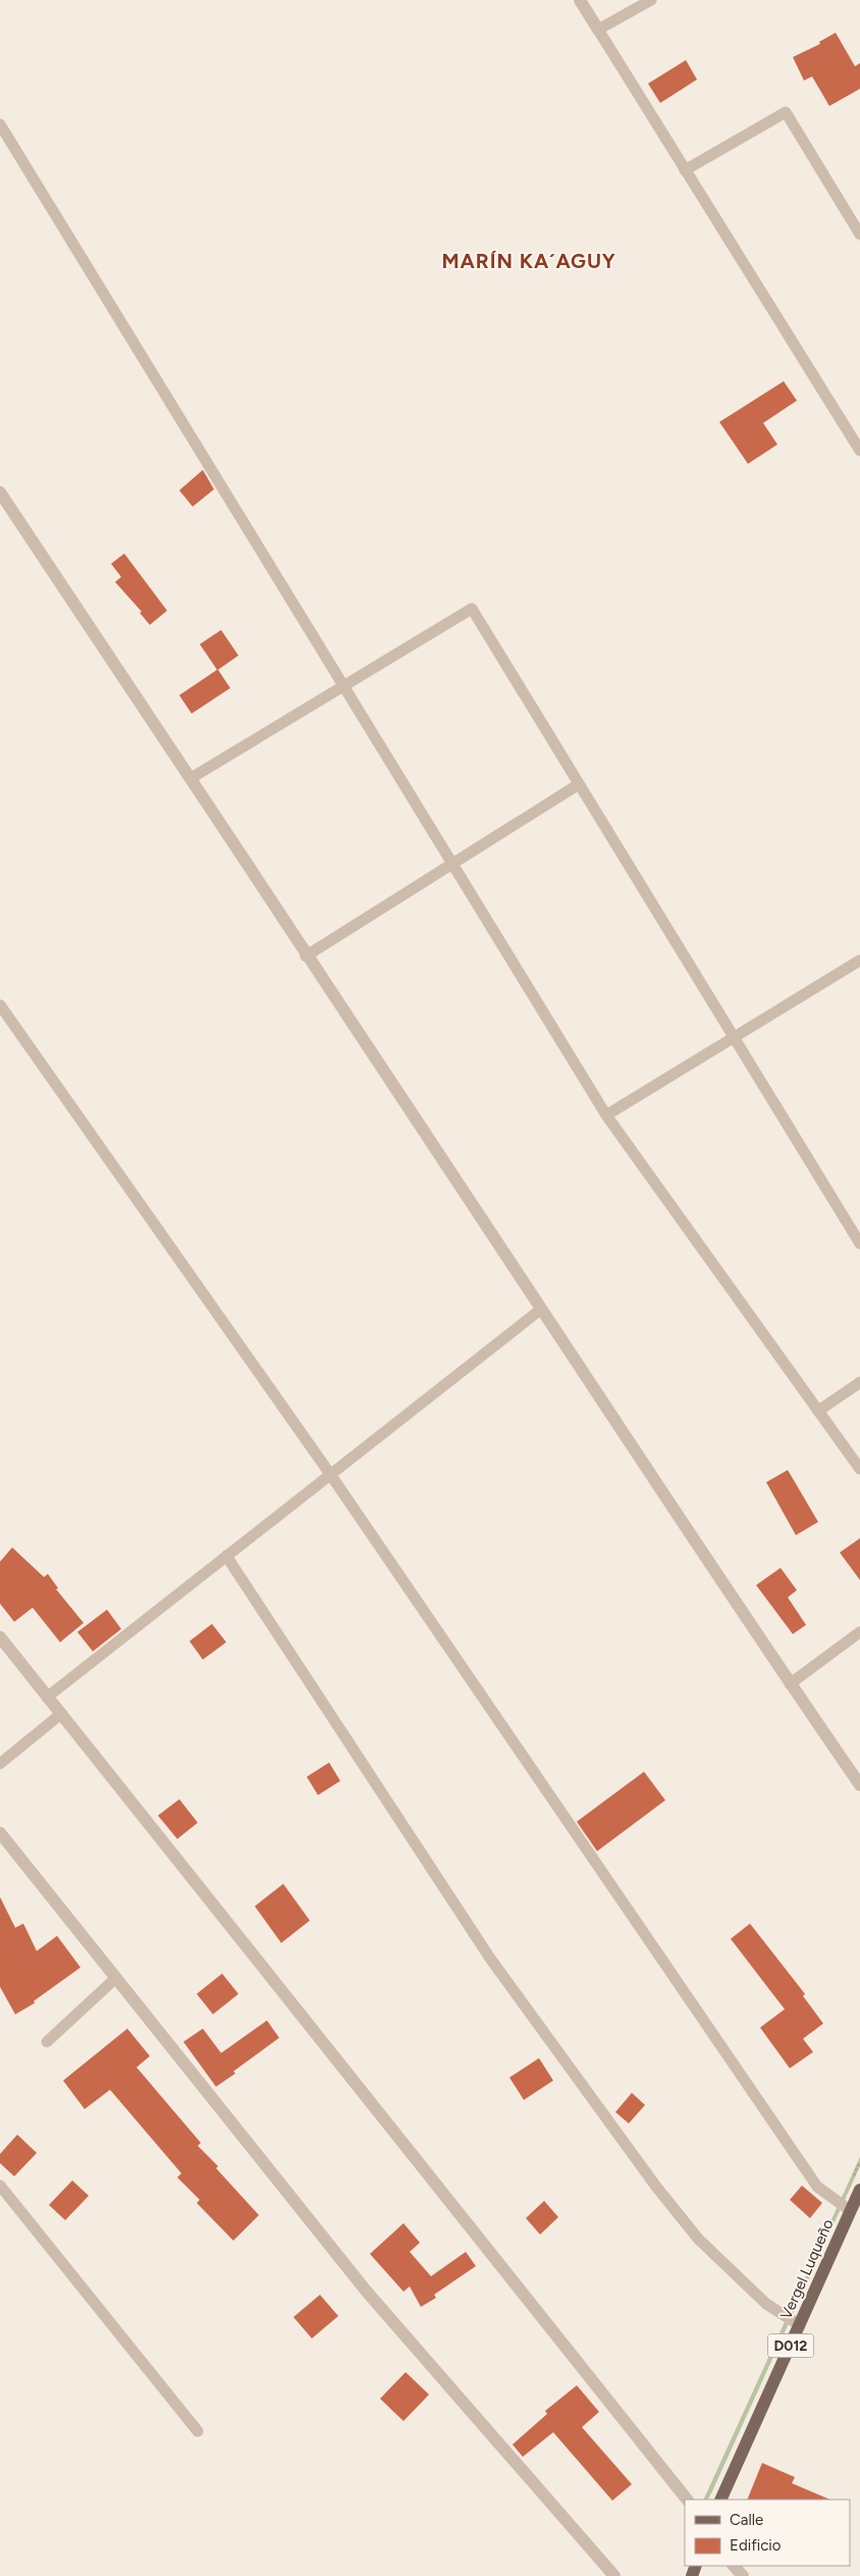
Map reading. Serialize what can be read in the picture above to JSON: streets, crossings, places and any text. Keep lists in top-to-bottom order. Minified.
{"streets":{"main road":["Vergel Luqueño","D012"]},"districts":["MARÍN KA´AGUY"],"legend":["Calle","Edificio"]}
